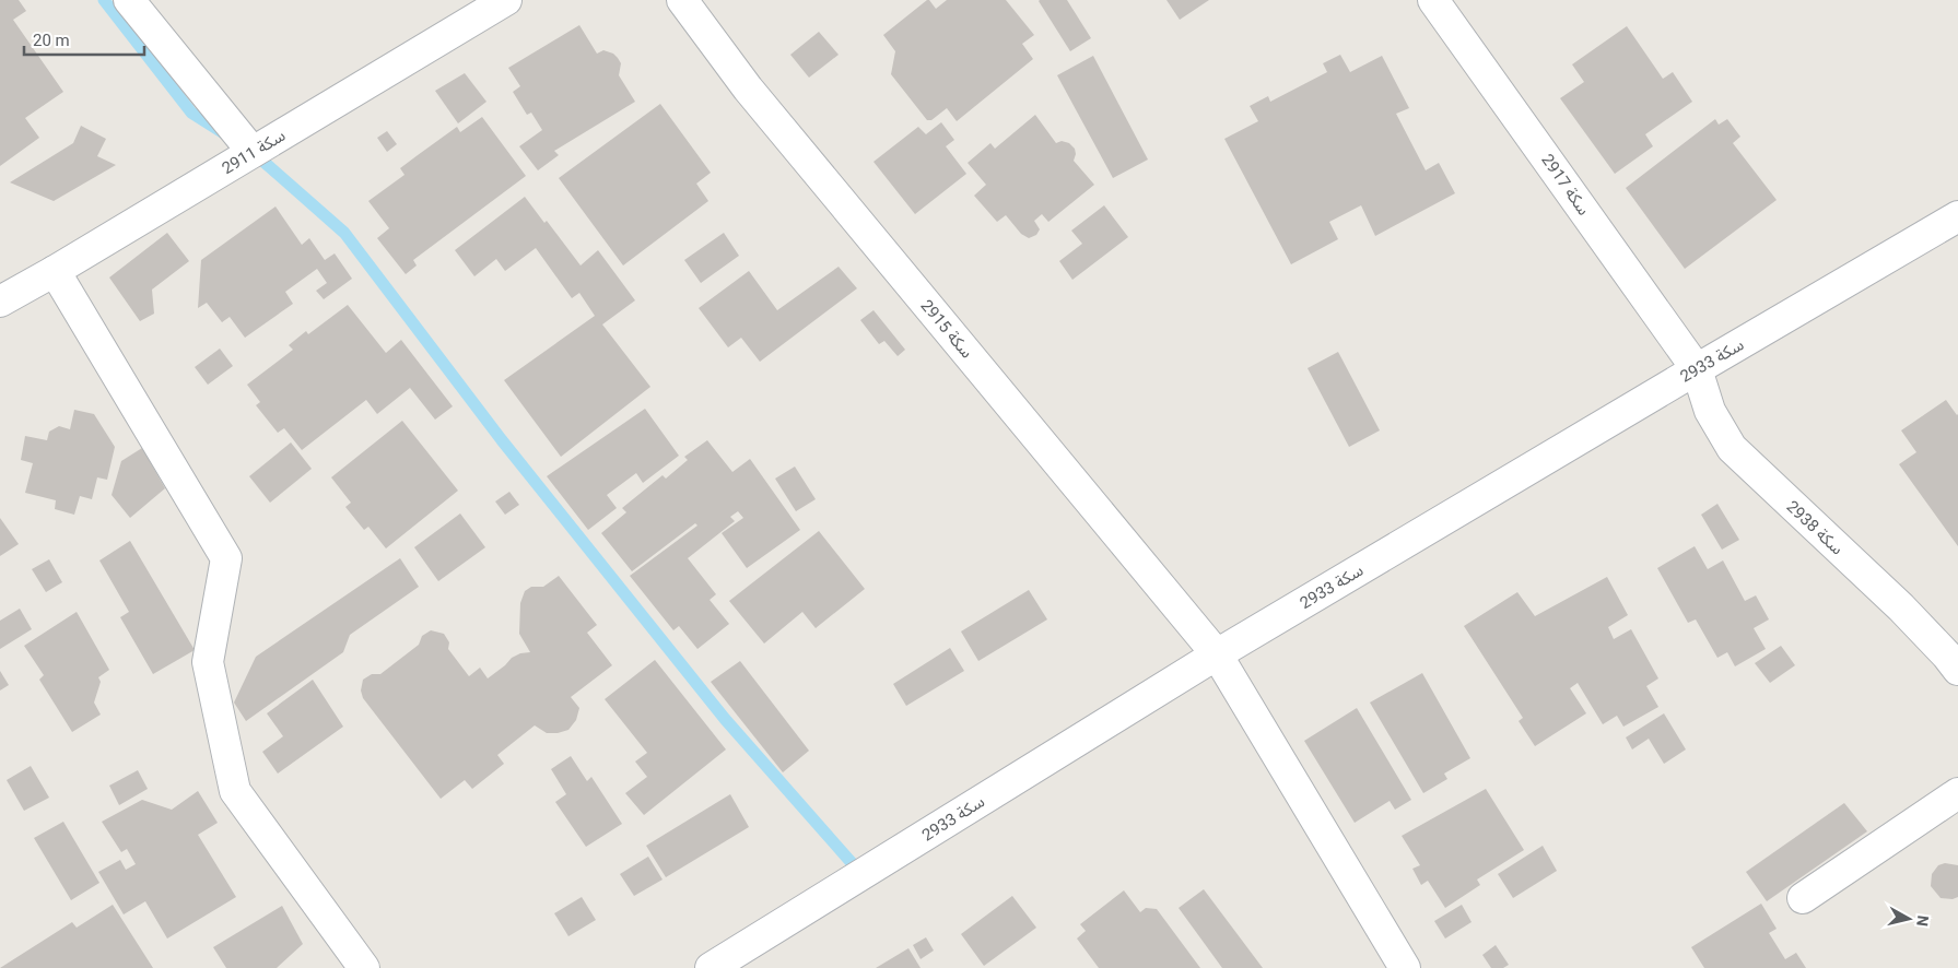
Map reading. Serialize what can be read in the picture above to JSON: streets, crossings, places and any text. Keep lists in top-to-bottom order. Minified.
{"streets":{"street":["سكة 2911","سكة 2917","سكة 2915","سكة 2933","سكة 2938"]},"crossings":[["سكة 2917","سكة 2933"],["سكة 2917","سكة 2938"],["سكة 2915","سكة 2933"],["سكة 2933","سكة 2938"]],"scale_bar":"20 m","north":"right"}
